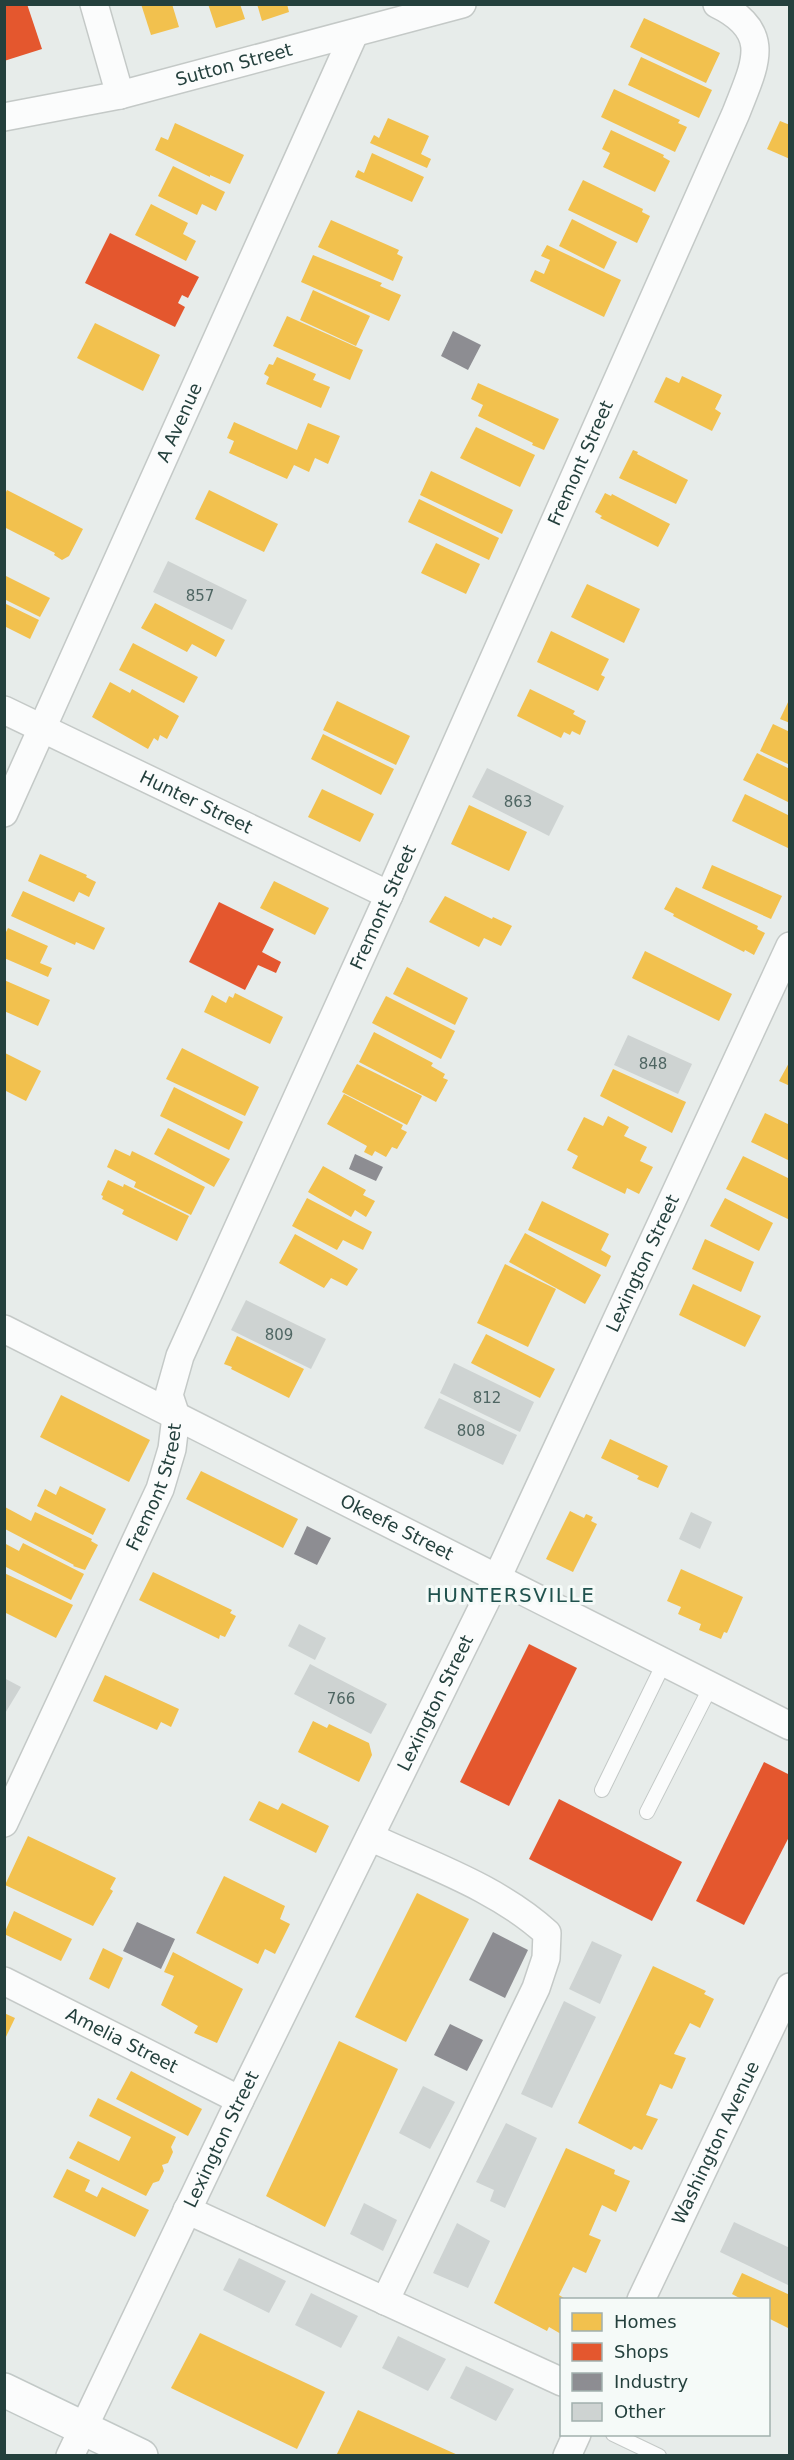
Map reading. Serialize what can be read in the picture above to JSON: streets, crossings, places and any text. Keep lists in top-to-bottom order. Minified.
{"streets":{"street":["Sutton Street","A Avenue","Fremont Street","Hunter Street","Lexington Street","Okeefe Street","Amelia Street","Washington Avenue"]},"crossings":[["Sutton Street","A Avenue"],["A Avenue","Hunter Street"],["Fremont Street","Hunter Street"],["Fremont Street","Okeefe Street"],["Lexington Street","Okeefe Street"],["Lexington Street","Amelia Street"]],"districts":["HUNTERSVILLE"],"house_numbers":["857","863","848","809","812","808","766"],"legend":["Homes","Shops","Industry","Other"]}
